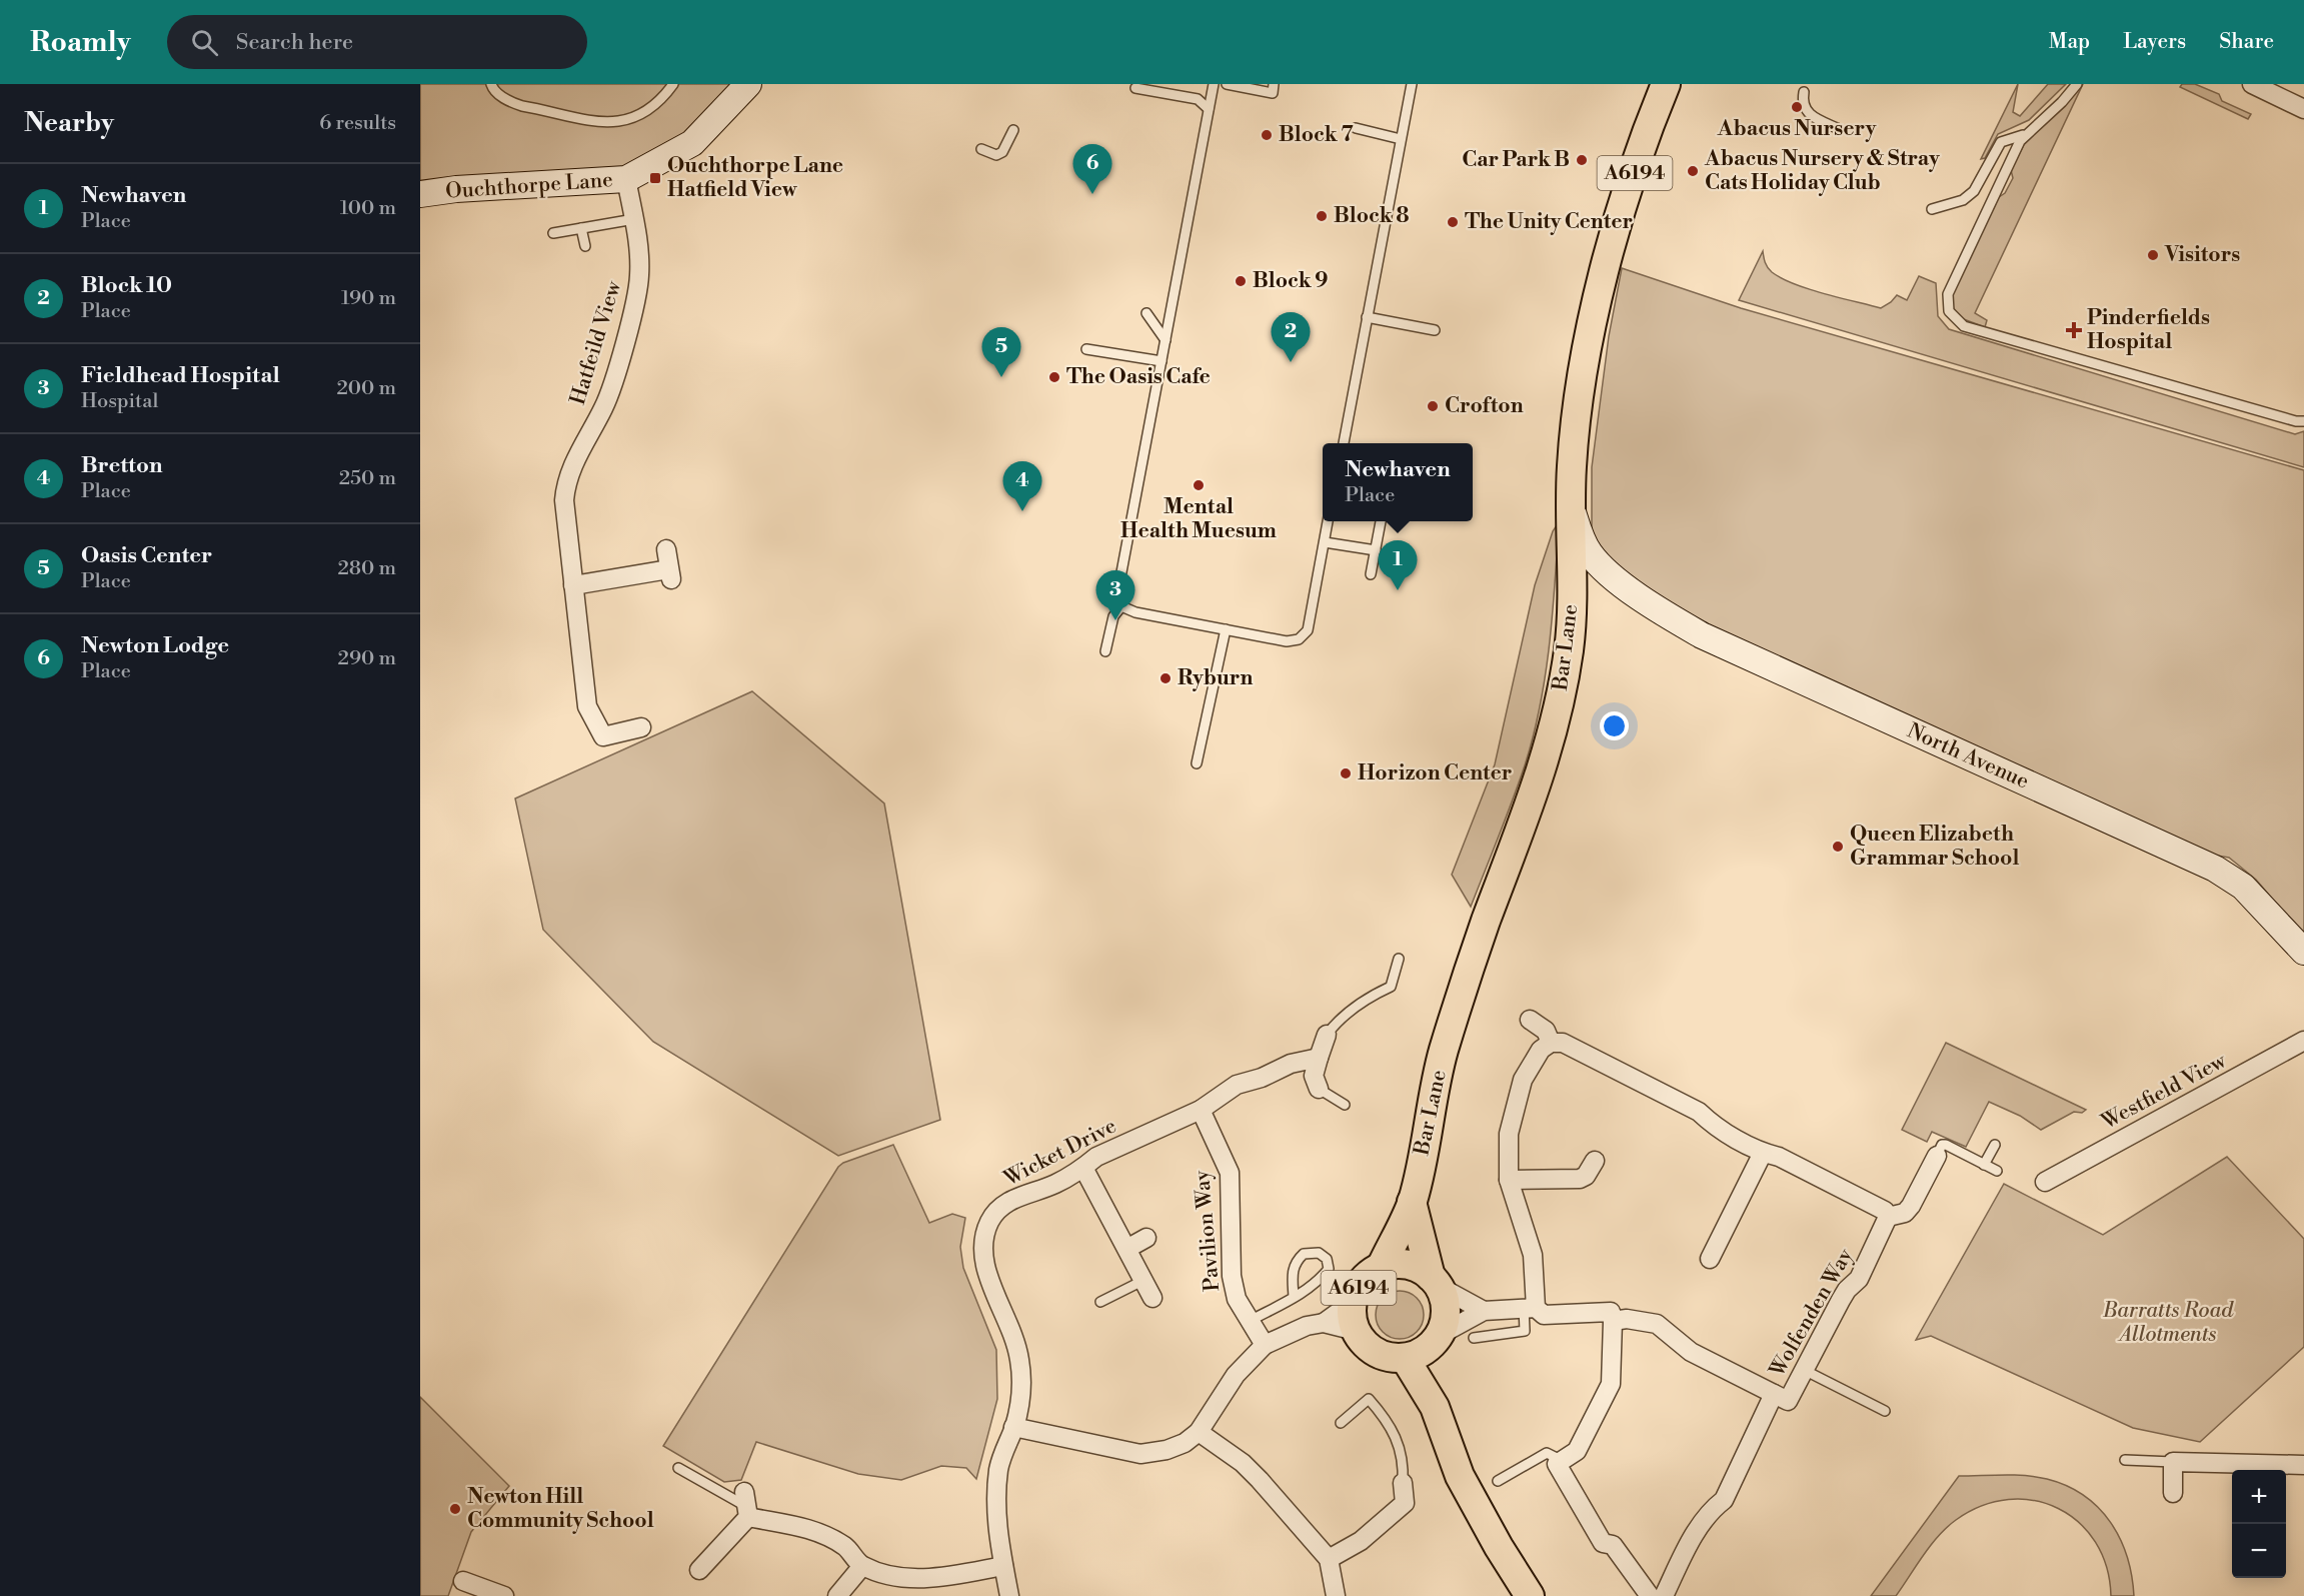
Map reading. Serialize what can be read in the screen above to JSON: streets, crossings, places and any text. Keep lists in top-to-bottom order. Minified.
{"streets":{"main road":["A6194","Bar Lane"],"street":["Ouchthorpe Lane","Hatfeild View","North Avenue","Westfield View","Wicket Drive","Pavilion Way","Wolfenden Way"]},"crossings":[["A6194","Bar Lane"],["A6194","Wolfenden Way"],["Ouchthorpe Lane","Hatfeild View"],["Bar Lane","North Avenue"],["Bar Lane","Wolfenden Way"],["Wicket Drive","Pavilion Way"]],"parks":["Barratts Road Allotments"],"places":{"other":["Abacus Nursery","Block 7","Car Park B","Abacus Nursery & Stray Cats Holiday Club","Block 8","The Unity Center","Visitors","Block 9","The Oasis Cafe","Crofton","Mental Health Muesum","Ryburn","Horizon Center","Queen Elizabeth Grammar School","Newton Hill Community School"],"transit":["Ouchthorpe Lane Hatfield View"],"health":["Pinderfields Hospital"]},"page":{"header":"Roamly","search":"Search here","nav":["Map","Layers","Share"],"heading":["Nearby","6 results"],"pins":["6","2","5","4","1","3"],"list":[{"mark":"1","name":"Newhaven","note":"Place","value":"100 m"},{"mark":"2","name":"Block 10","note":"Place","value":"190 m"},{"mark":"3","name":"Fieldhead Hospital","note":"Hospital","value":"200 m"},{"mark":"4","name":"Bretton","note":"Place","value":"250 m"},{"mark":"5","name":"Oasis Center","note":"Place","value":"280 m"},{"mark":"6","name":"Newton Lodge","note":"Place","value":"290 m"}],"popup":["Newhaven","Place"],"map_buttons":["+","−"]}}
